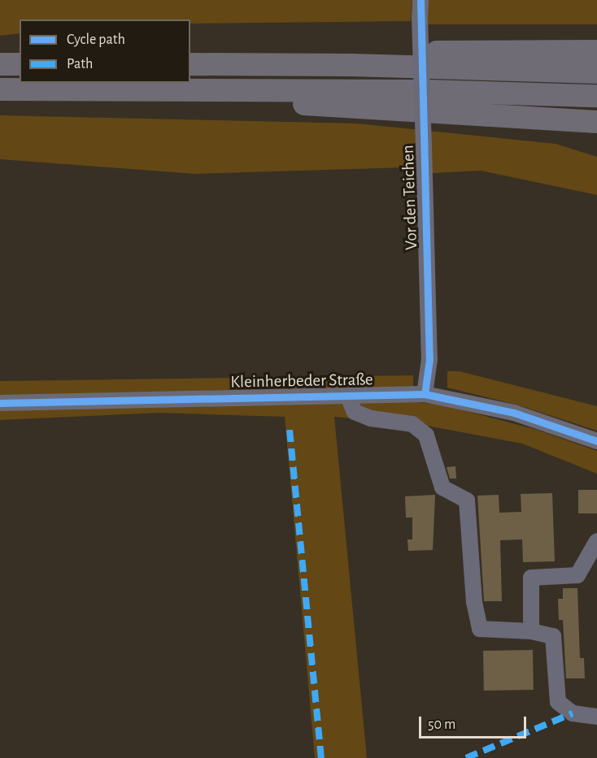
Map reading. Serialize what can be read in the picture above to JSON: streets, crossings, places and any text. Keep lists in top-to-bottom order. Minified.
{"streets":{"street":["Vor den Teichen","Kleinherbeder Straße"]},"crossings":[["Vor den Teichen","Kleinherbeder Straße"]],"legend":["Cycle path","Path"],"scale_bar":"50 m"}
